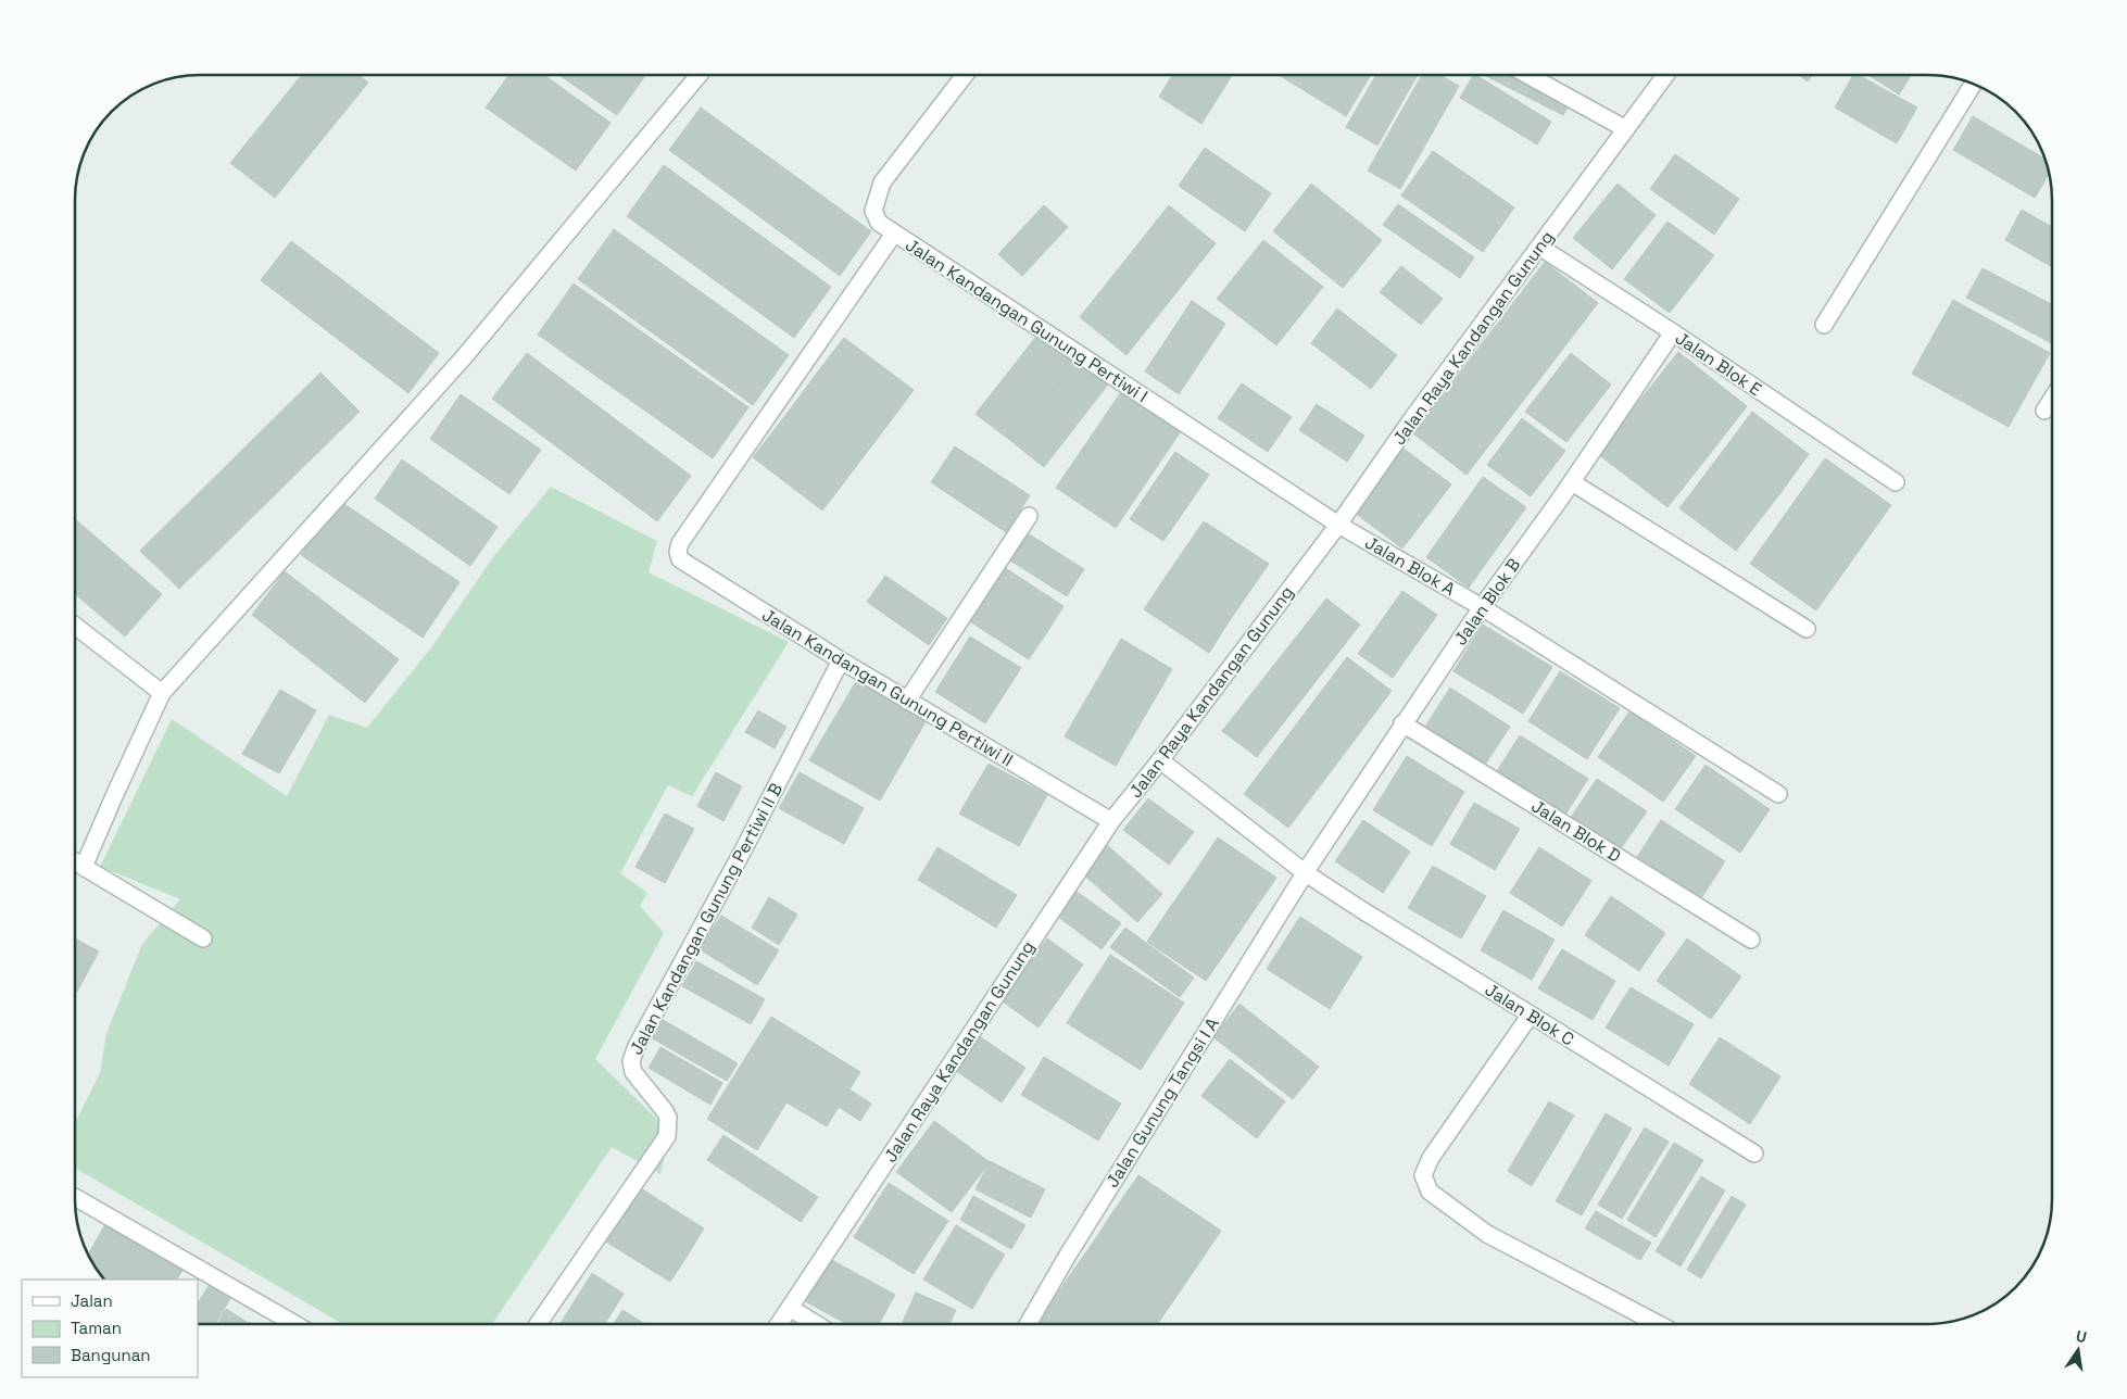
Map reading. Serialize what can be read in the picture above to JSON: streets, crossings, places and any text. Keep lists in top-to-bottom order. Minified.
{"streets":{"street":["Jalan Kandangan Gunung Pertiwi I","Jalan Raya Kandangan Gunung","Jalan Blok E","Jalan Blok A","Jalan Blok B","Jalan Kandangan Gunung Pertiwi II","Jalan Blok D","Jalan Kandangan Gunung Pertiwi II B","Jalan Blok C","Jalan Gunung Tangsi I A"]},"crossings":[["Jalan Kandangan Gunung Pertiwi I","Jalan Raya Kandangan Gunung"],["Jalan Kandangan Gunung Pertiwi I","Jalan Blok A"],["Jalan Kandangan Gunung Pertiwi I","Jalan Kandangan Gunung Pertiwi II"],["Jalan Raya Kandangan Gunung","Jalan Blok E"],["Jalan Raya Kandangan Gunung","Jalan Blok A"],["Jalan Raya Kandangan Gunung","Jalan Kandangan Gunung Pertiwi II"],["Jalan Raya Kandangan Gunung","Jalan Blok C"],["Jalan Blok E","Jalan Blok B"],["Jalan Blok A","Jalan Blok B"],["Jalan Blok B","Jalan Blok D"],["Jalan Blok B","Jalan Blok C"],["Jalan Blok B","Jalan Gunung Tangsi I A"],["Jalan Kandangan Gunung Pertiwi II","Jalan Kandangan Gunung Pertiwi II B"],["Jalan Blok C","Jalan Gunung Tangsi I A"]],"legend":["Jalan","Taman","Bangunan"],"north":"top"}
